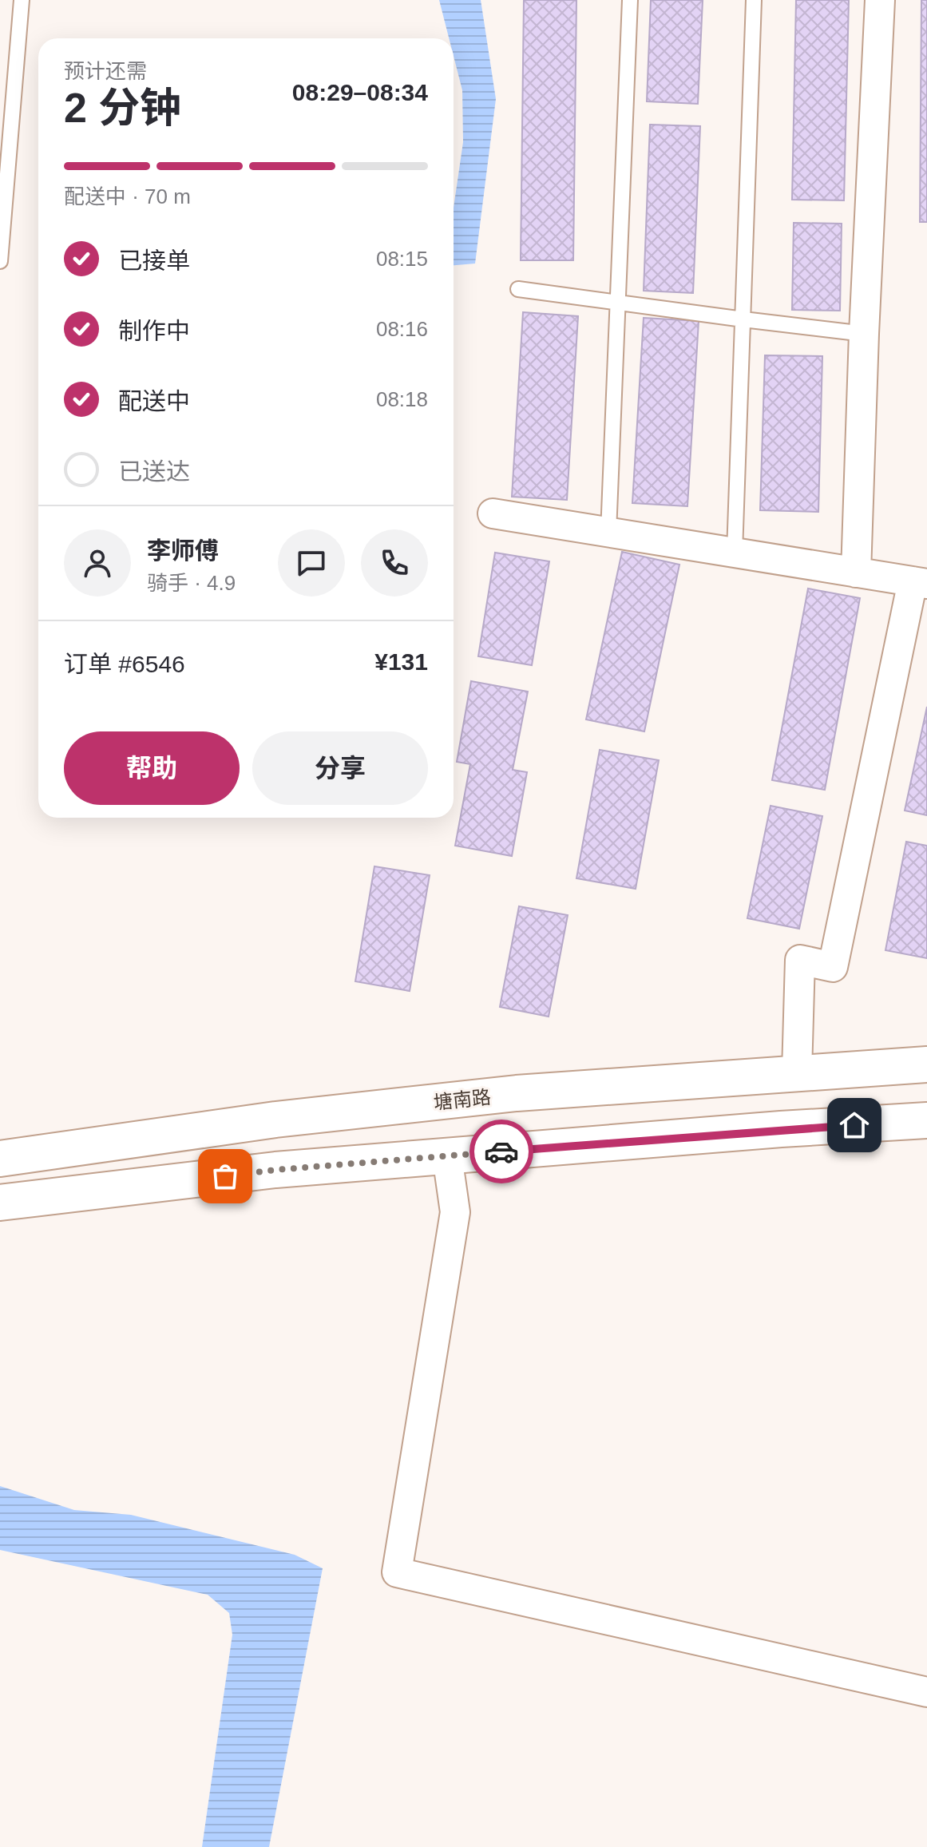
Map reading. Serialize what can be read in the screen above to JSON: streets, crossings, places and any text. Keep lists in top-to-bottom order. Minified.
{"streets":{"main road":["塘南路"]},"page":{"heading":["2 分钟","预计还需","08:29–08:34"],"panel":["李师傅","骑手 · 4.9","订单 #6546","¥131"],"bar":"配送中 · 70 m","list":[["已接单","08:15"],["制作中","08:16"],["配送中","08:18"],"已送达"],"buttons":["帮助","分享"]}}
